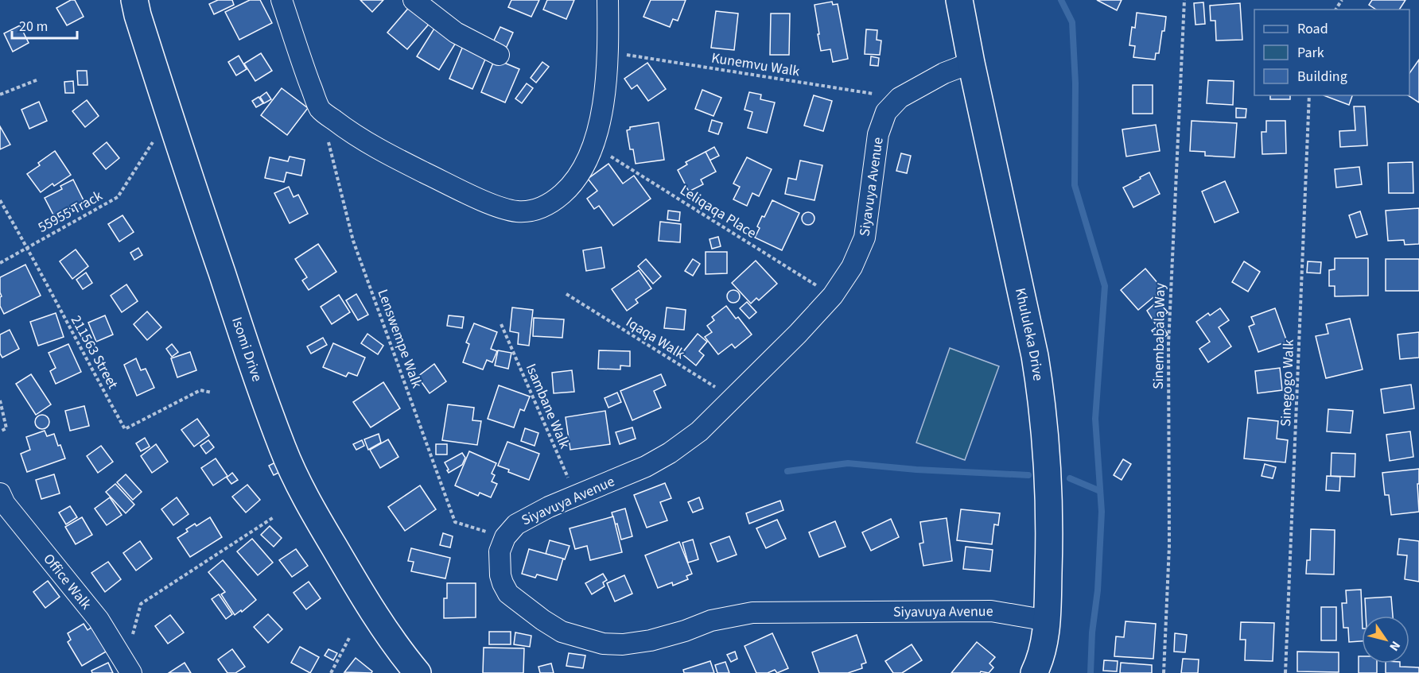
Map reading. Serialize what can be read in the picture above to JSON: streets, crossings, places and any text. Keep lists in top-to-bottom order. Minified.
{"streets":{"street":["Siyavuya Avenue","Khululeka Drive","Isomi Drive","Office Walk"],"path":["Kunemvu Walk","55955 Track","Leliqaqa Place","Sinembabala Way","Iqaqa Walk","Lenswempe Walk","211563 Street","Sinegogo Walk","Isambane Walk"]},"crossings":[["Kunemvu Walk","Siyavuya Avenue"],["Siyavuya Avenue","Leliqaqa Place"],["Siyavuya Avenue","Khululeka Drive"],["Siyavuya Avenue","Iqaqa Walk"],["Siyavuya Avenue","Lenswempe Walk"],["Siyavuya Avenue","Isambane Walk"],["55955 Track","Isomi Drive"],["55955 Track","211563 Street"]],"legend":["Road","Park","Building"],"scale_bar":"20 m","north":"bottom right"}
